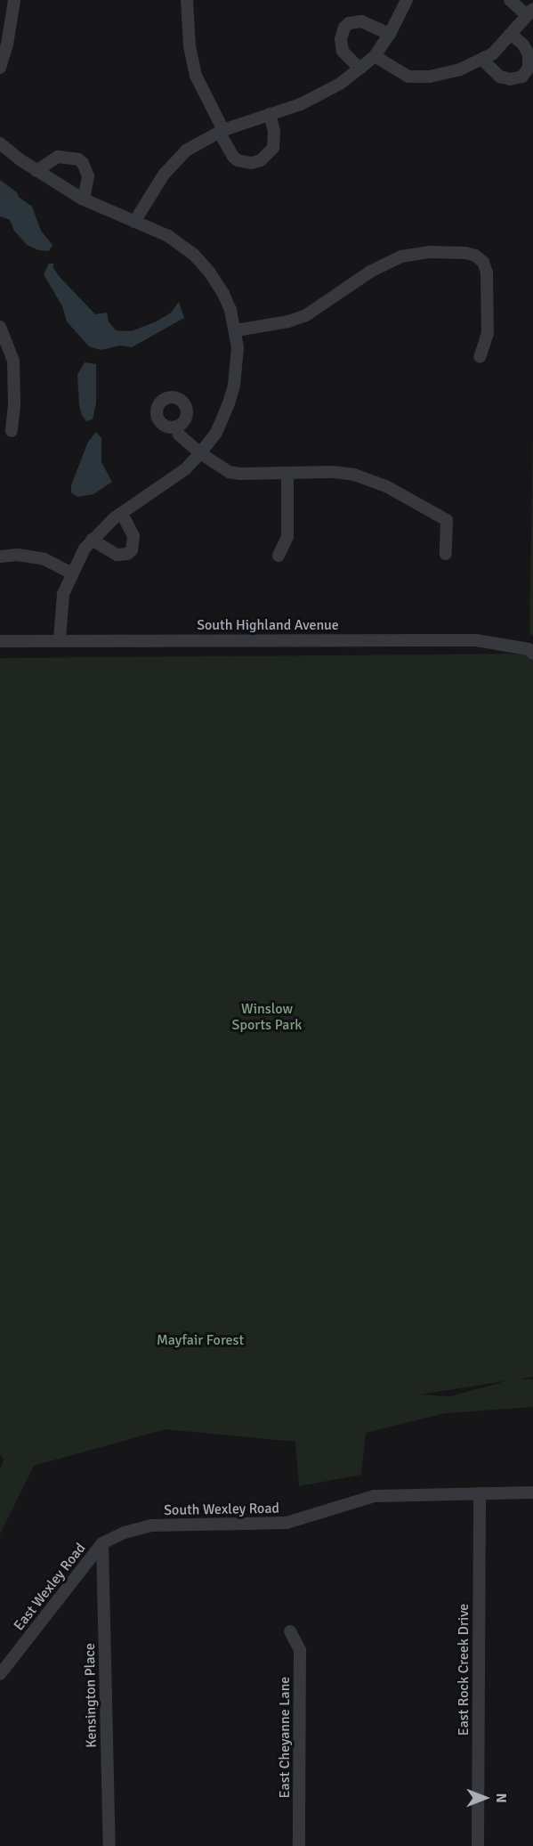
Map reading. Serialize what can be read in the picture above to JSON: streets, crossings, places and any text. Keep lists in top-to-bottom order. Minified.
{"streets":{"street":["South Highland Avenue","South Wexley Road","East Wexley Road","East Rock Creek Drive","Kensington Place","East Cheyanne Lane"]},"crossings":[["South Wexley Road","East Wexley Road"],["South Wexley Road","East Rock Creek Drive"],["South Wexley Road","Kensington Place"],["East Wexley Road","Kensington Place"]],"parks":["Winslow Sports Park","Mayfair Forest"],"north":"right"}
